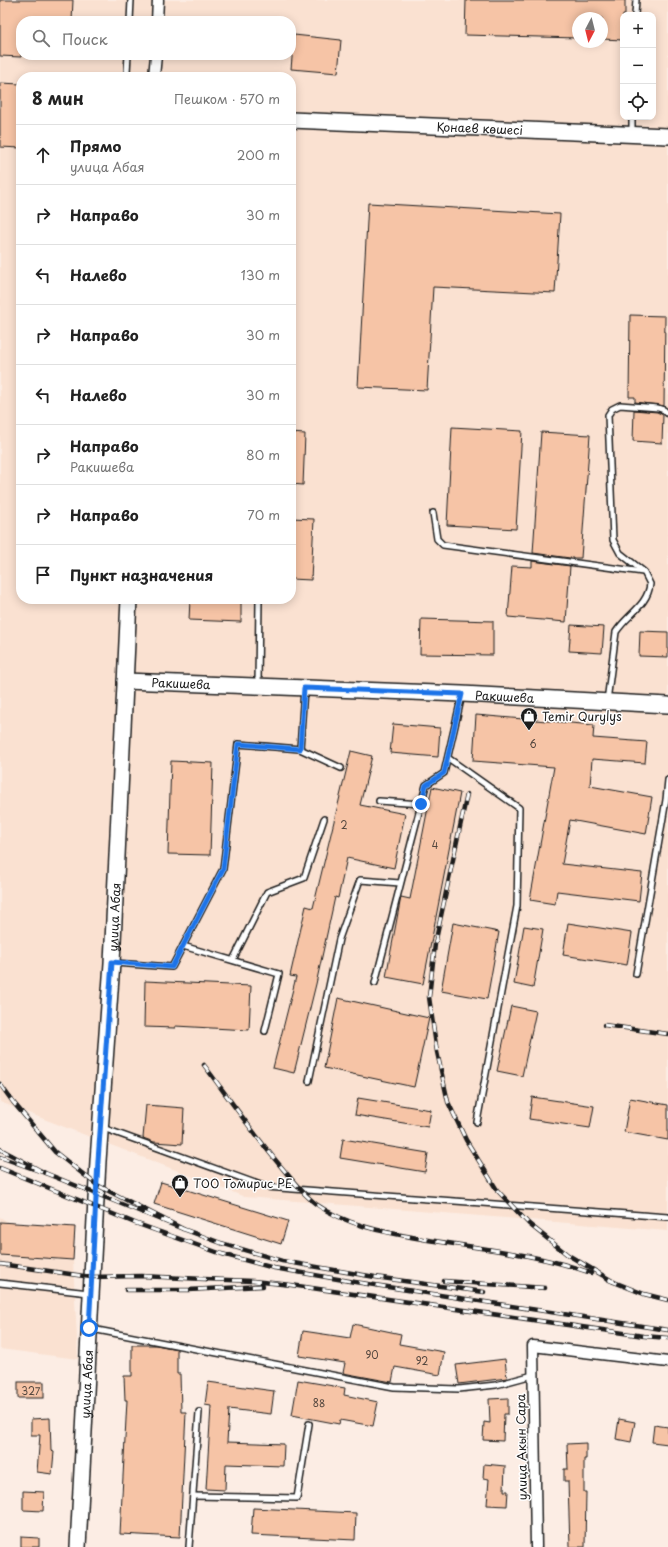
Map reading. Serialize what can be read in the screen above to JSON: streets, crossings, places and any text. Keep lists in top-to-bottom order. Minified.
{"streets":{"street":["Қонаев көшесі","Ракишева","улица Абая","улица Акын Сара"]},"crossings":[["Ракишева","улица Абая"]],"places":{"shop":["Temir Qurylys","ТОО Томирис РЕ"]},"house_numbers":["6","2","4","90","92","327","88"],"north":"bottom","page":{"map_buttons":["+","−"],"search":"Поиск","heading":["8 мин","Пешком · 570 m"],"list":[["Прямо","улица Абая","200 m"],["Направо","30 m"],["Налево","130 m"],["Направо","30 m"],["Налево","30 m"],["Направо","Ракишева","80 m"],["Направо","70 m"],"Пункт назначения"]}}
